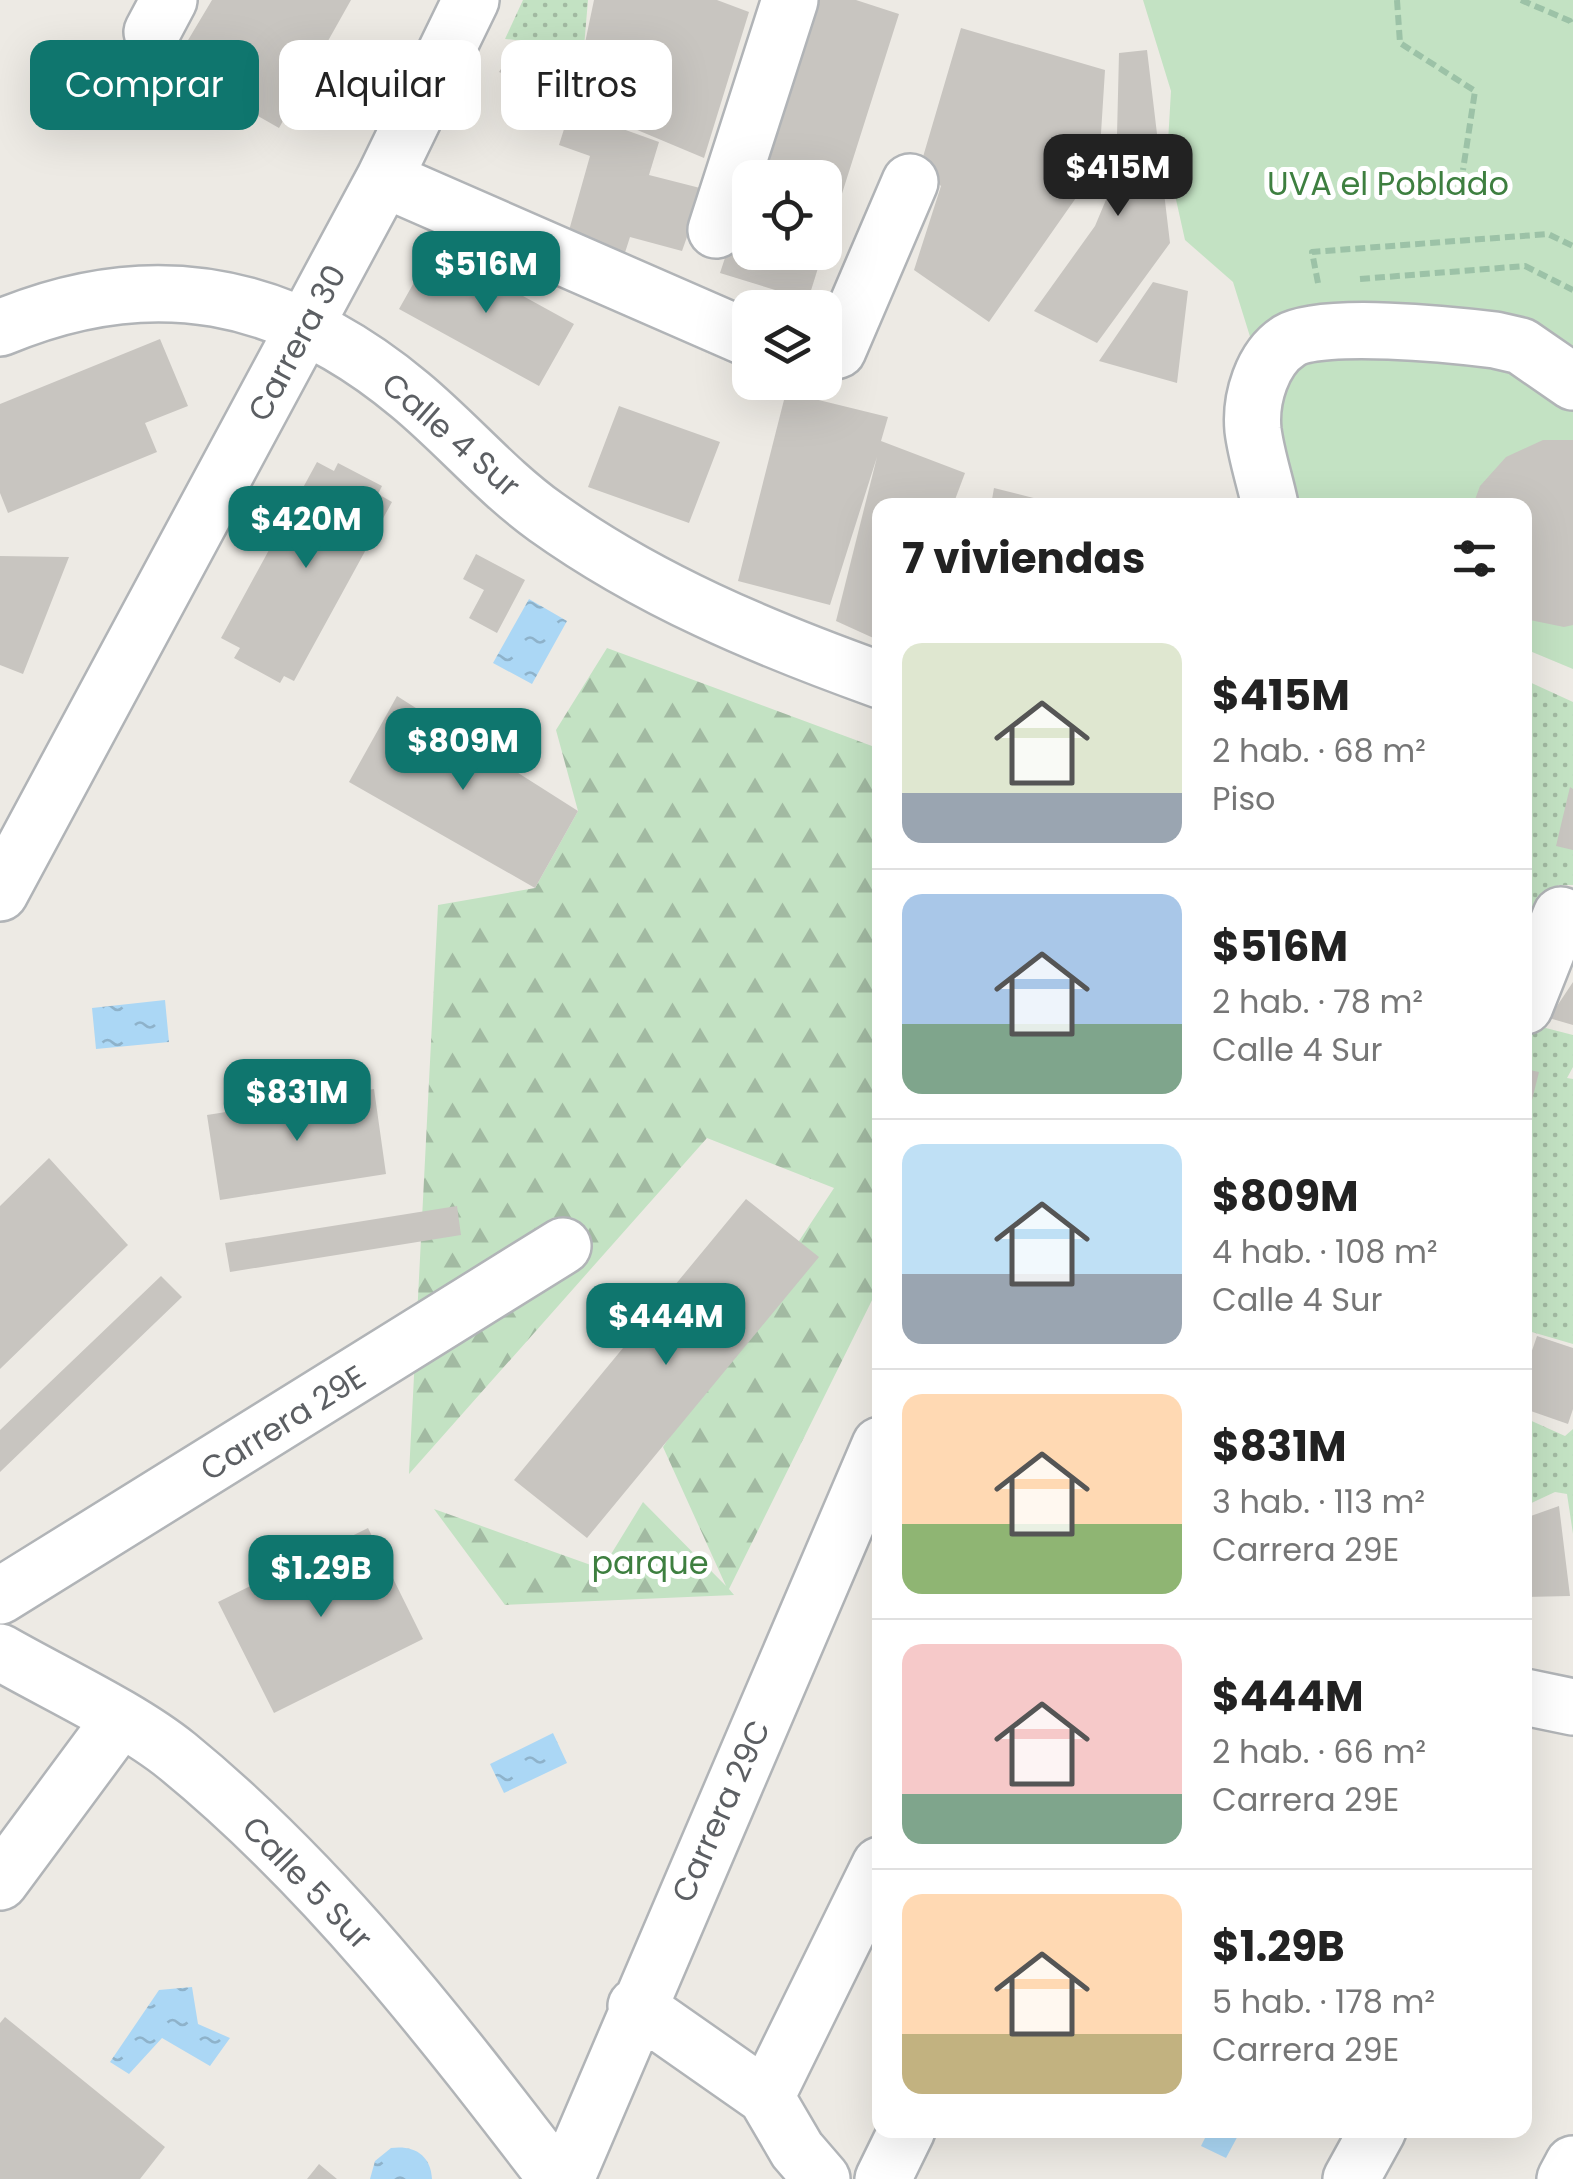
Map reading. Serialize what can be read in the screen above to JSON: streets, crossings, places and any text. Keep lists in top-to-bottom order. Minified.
{"streets":{"street":["Carrera 30","Calle 4 Sur","Carrera 29E","Carrera 29C","Calle 5 Sur"]},"crossings":[["Carrera 30","Calle 4 Sur"]],"parks":["UVA el Poblado","parque"],"page":{"chip":["Comprar","Alquilar","Filtros"],"price":["$415M","$516M","$420M","$809M","$831M","$444M","$1.29B"],"heading":"7 viviendas","list":[{"name":"$415M","note":"2 hab. · 68 m² · Piso"},{"name":"$516M","note":"2 hab. · 78 m² · Calle 4 Sur"},{"name":"$809M","note":"4 hab. · 108 m² · Calle 4 Sur"},{"name":"$831M","note":"3 hab. · 113 m² · Carrera 29E"},{"name":"$444M","note":"2 hab. · 66 m² · Carrera 29E"},{"name":"$1.29B","note":"5 hab. · 178 m² · Carrera 29E"}]}}
